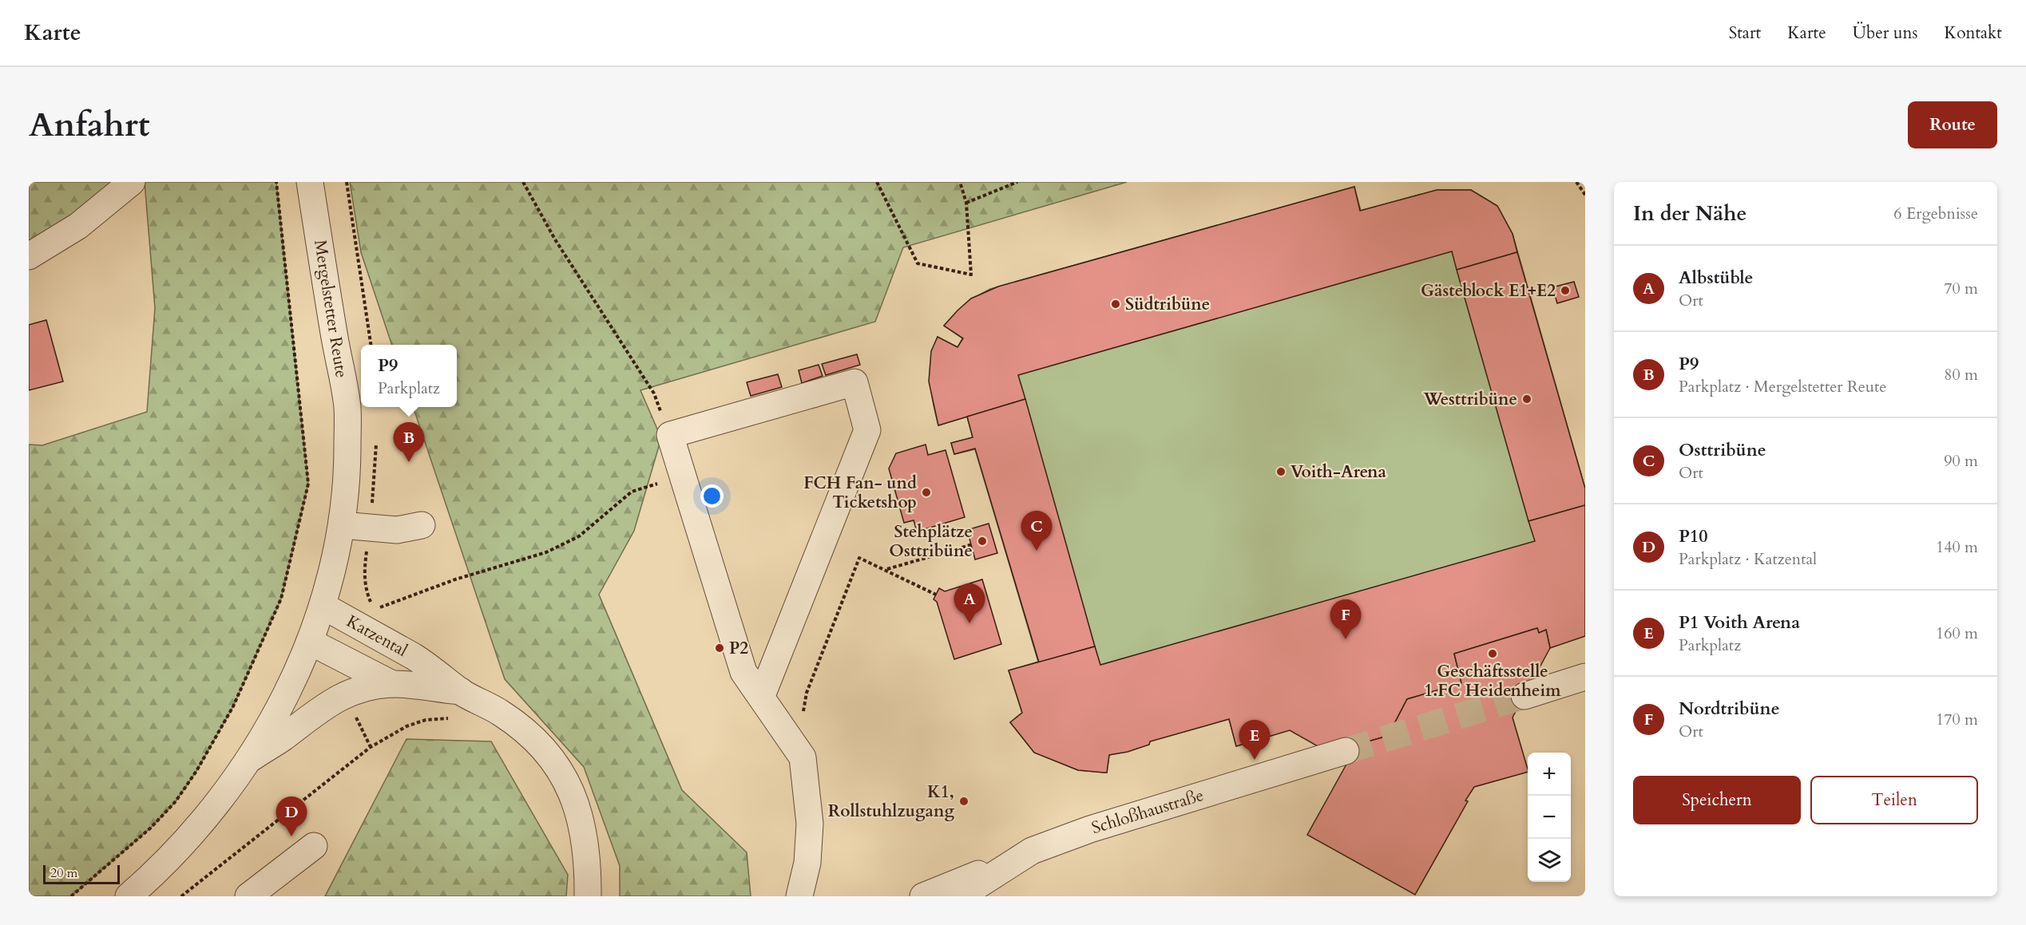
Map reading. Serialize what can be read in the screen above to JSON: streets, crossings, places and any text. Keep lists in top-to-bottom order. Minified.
{"streets":{"street":["Mergelstetter Reute","Katzental","Schloßhaustraße"]},"crossings":[["Mergelstetter Reute","Katzental"]],"places":["Gästeblock E1+E2","Südtribüne","Westtribüne","Voith-Arena","FCH Fan- und Ticketshop","Stehplätze Osttribüne","P2","Geschäftsstelle 1.FC Heidenheim","K1, Rollstuhlzugang"],"scale_bar":"20 m","page":{"header":"Karte","nav":["Start","Karte","Über uns","Kontakt"],"buttons":["Route",["Speichern","Teilen"]],"title":"Anfahrt","heading":["In der Nähe","6 Ergebnisse"],"list":[{"mark":"A","name":"Albstüble","note":"Ort","value":"70 m"},{"mark":"B","name":"P9","note":"Parkplatz · Mergelstetter Reute","value":"80 m"},{"mark":"C","name":"Osttribüne","note":"Ort","value":"90 m"},{"mark":"D","name":"P10","note":"Parkplatz · Katzental","value":"140 m"},{"mark":"E","name":"P1 Voith Arena","note":"Parkplatz","value":"160 m"},{"mark":"F","name":"Nordtribüne","note":"Ort","value":"170 m"}],"popup":["P9","Parkplatz"],"pins":["B","C","A","F","E","D"],"map_buttons":["+","−"],"scale":"20 m"}}
